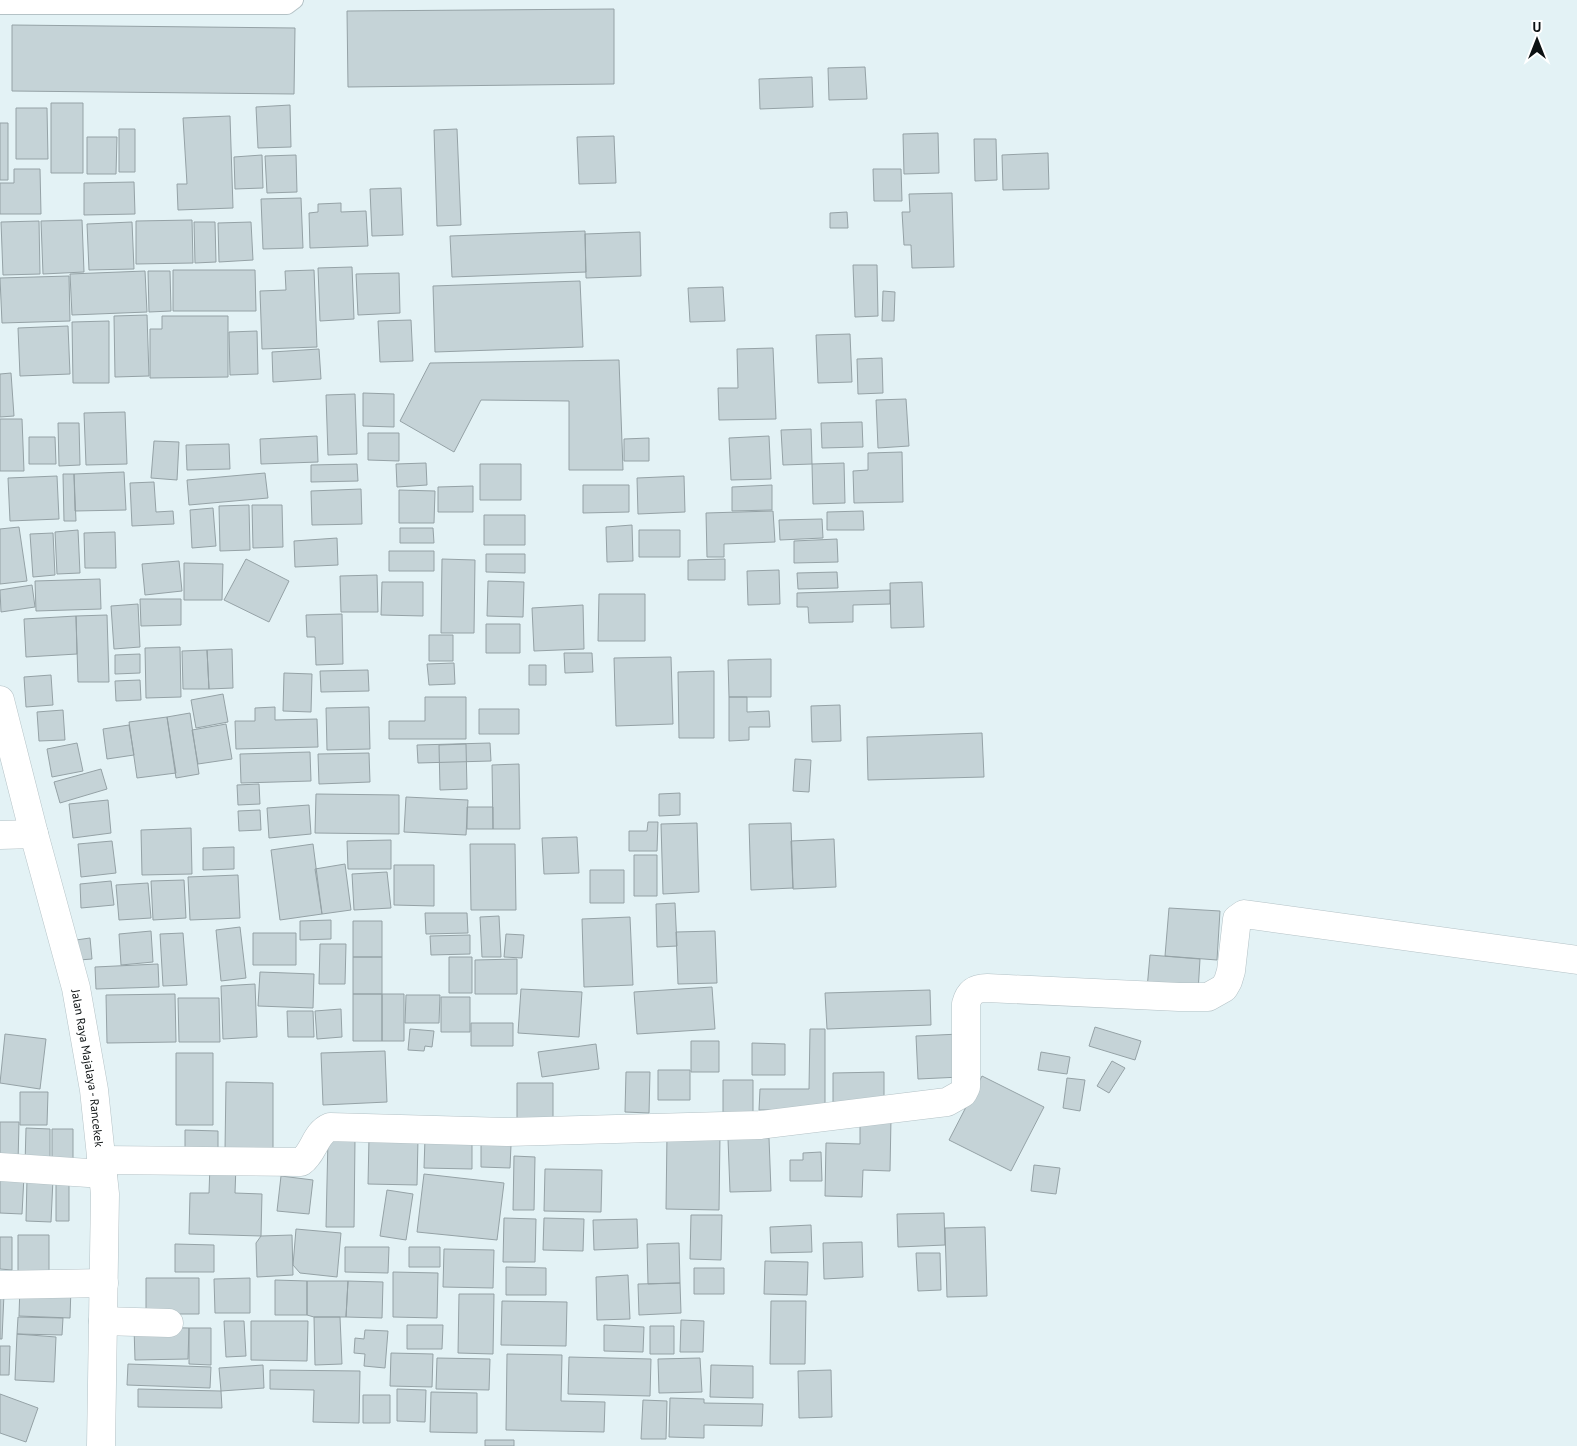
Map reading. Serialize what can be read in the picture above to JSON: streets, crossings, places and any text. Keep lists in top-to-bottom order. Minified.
{"streets":{"street":["Jalan Raya Majalaya - Rancekek"]},"north":"top"}
